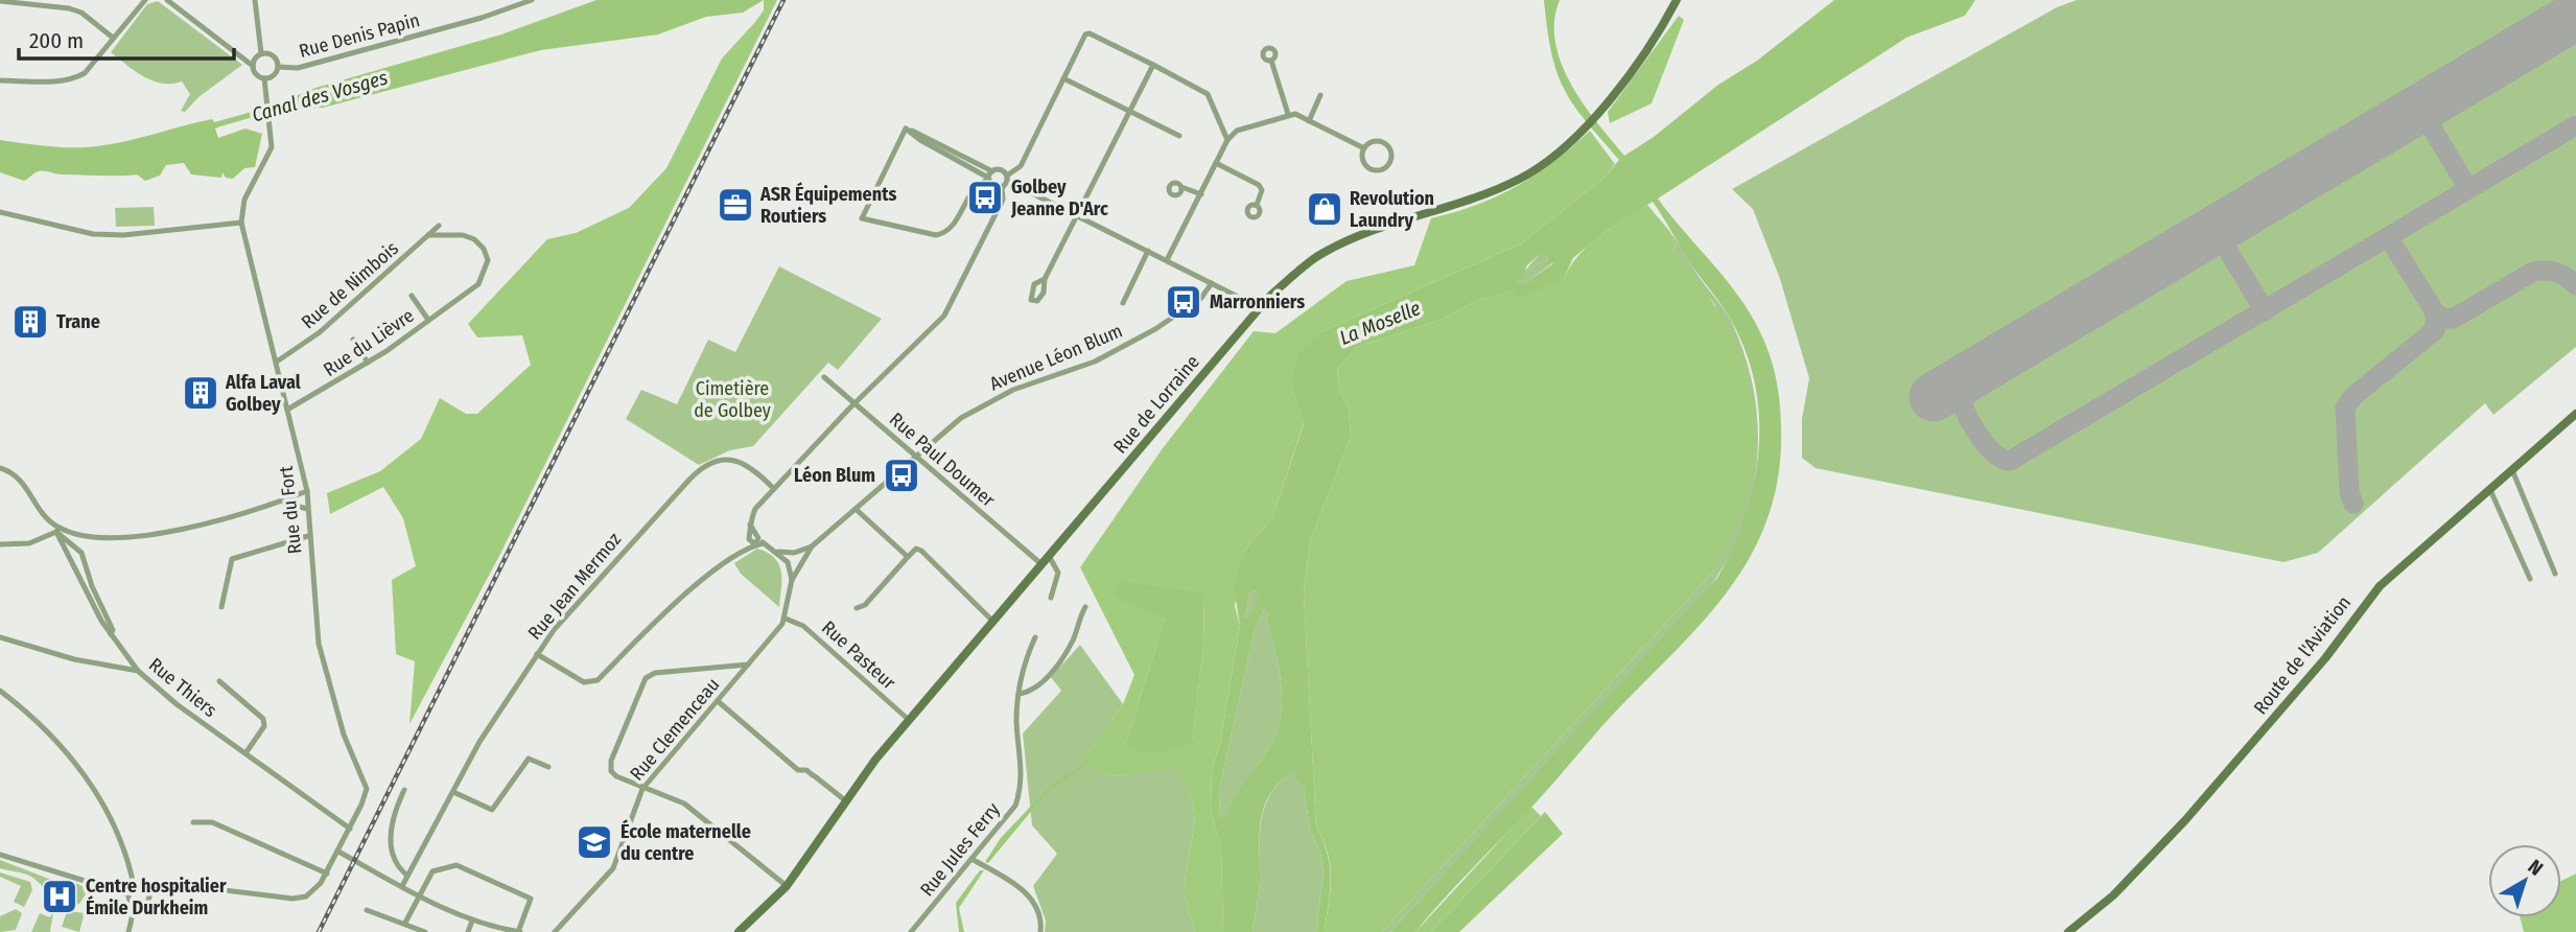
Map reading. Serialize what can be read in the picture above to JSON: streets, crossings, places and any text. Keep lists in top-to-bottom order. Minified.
{"streets":{"main road":["Rue de Lorraine","Route de l'Aviation"],"street":["Rue Denis Papin","Rue de Nimbois","Rue du Lièvre","Avenue Léon Blum","Rue Paul Doumer","Rue du Fort","Rue Jean Mermoz","Rue Pasteur","Rue Thiers","Rue Clemenceau","Rue Jules Ferry"]},"crossings":[["Rue Denis Papin","Rue du Fort"],["Rue de Nimbois","Rue du Lièvre"],["Rue de Nimbois","Rue du Fort"],["Rue du Lièvre","Rue du Fort"],["Avenue Léon Blum","Rue Paul Doumer"],["Avenue Léon Blum","Rue Clemenceau"],["Rue de Lorraine","Rue Paul Doumer"],["Rue de Lorraine","Rue Pasteur"],["Rue du Fort","Rue Thiers"],["Rue Pasteur","Rue Clemenceau"]],"water":["Canal des Vosges","La Moselle"],"parks":["Cimetière de Golbey"],"places":{"bus stop":["Golbey Jeanne D'Arc","Marronniers","Léon Blum"],"office":["ASR Équipements Routiers"],"shop":["Revolution Laundry"],"building":["Trane","Alfa Laval Golbey"],"school or university":["École maternelle du centre"],"hospital":["Centre hospitalier Émile Durkheim"]},"scale_bar":"200 m","north":"top right"}
